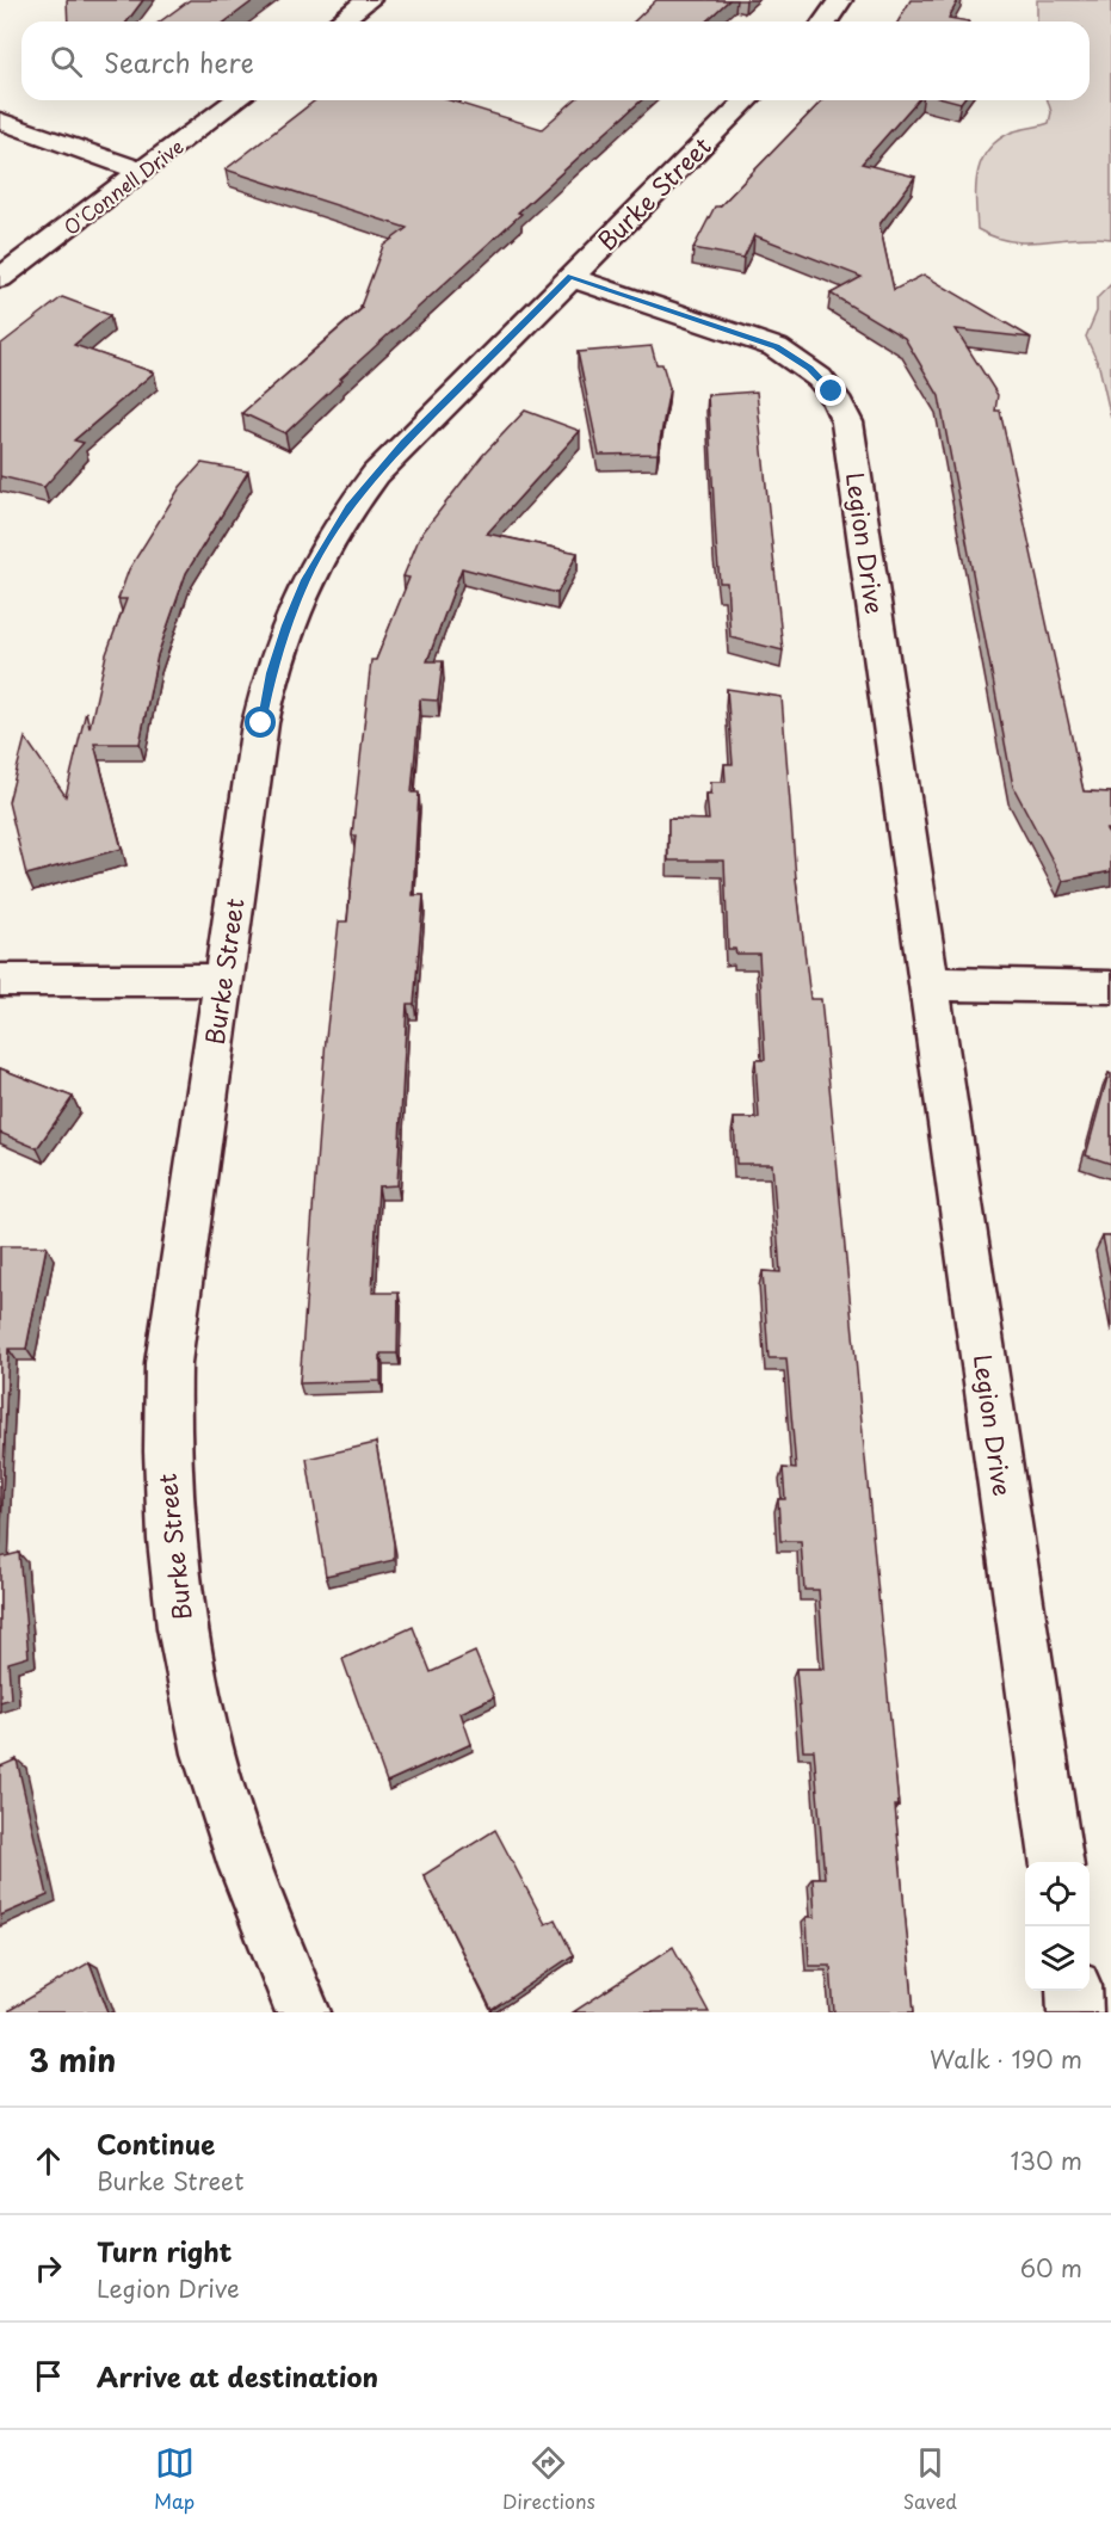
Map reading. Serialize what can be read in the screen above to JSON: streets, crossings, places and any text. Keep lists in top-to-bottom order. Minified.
{"streets":{"street":["O'Connell Drive","Burke Street","Legion Drive"]},"crossings":[["Burke Street","Legion Drive"]],"page":{"search":"Search here","heading":["3 min","Walk · 190 m"],"list":[["Continue","Burke Street","130 m"],["Turn right","Legion Drive","60 m"],"Arrive at destination"],"nav":["Map","Directions","Saved"]}}
